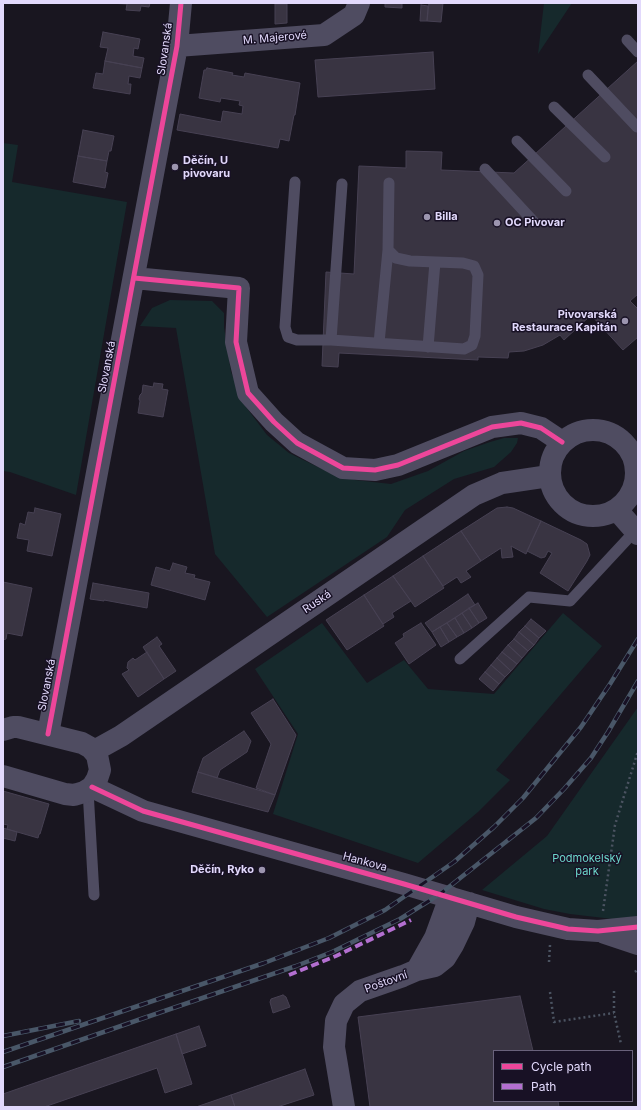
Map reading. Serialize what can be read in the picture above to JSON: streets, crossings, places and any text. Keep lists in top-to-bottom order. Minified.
{"streets":{"street":["M. Majerové","Slovanská","Ruská","Hankova","Poštovní"]},"crossings":[["M. Majerové","Slovanská"],["Hankova","Poštovní"]],"parks":["Podmokelský park"],"places":["Děčín, U pivovaru","Billa","OC Pivovar","Pivovarská Restaurace Kapitán","Děčín, Ryko"],"legend":["Cycle path","Path"]}
